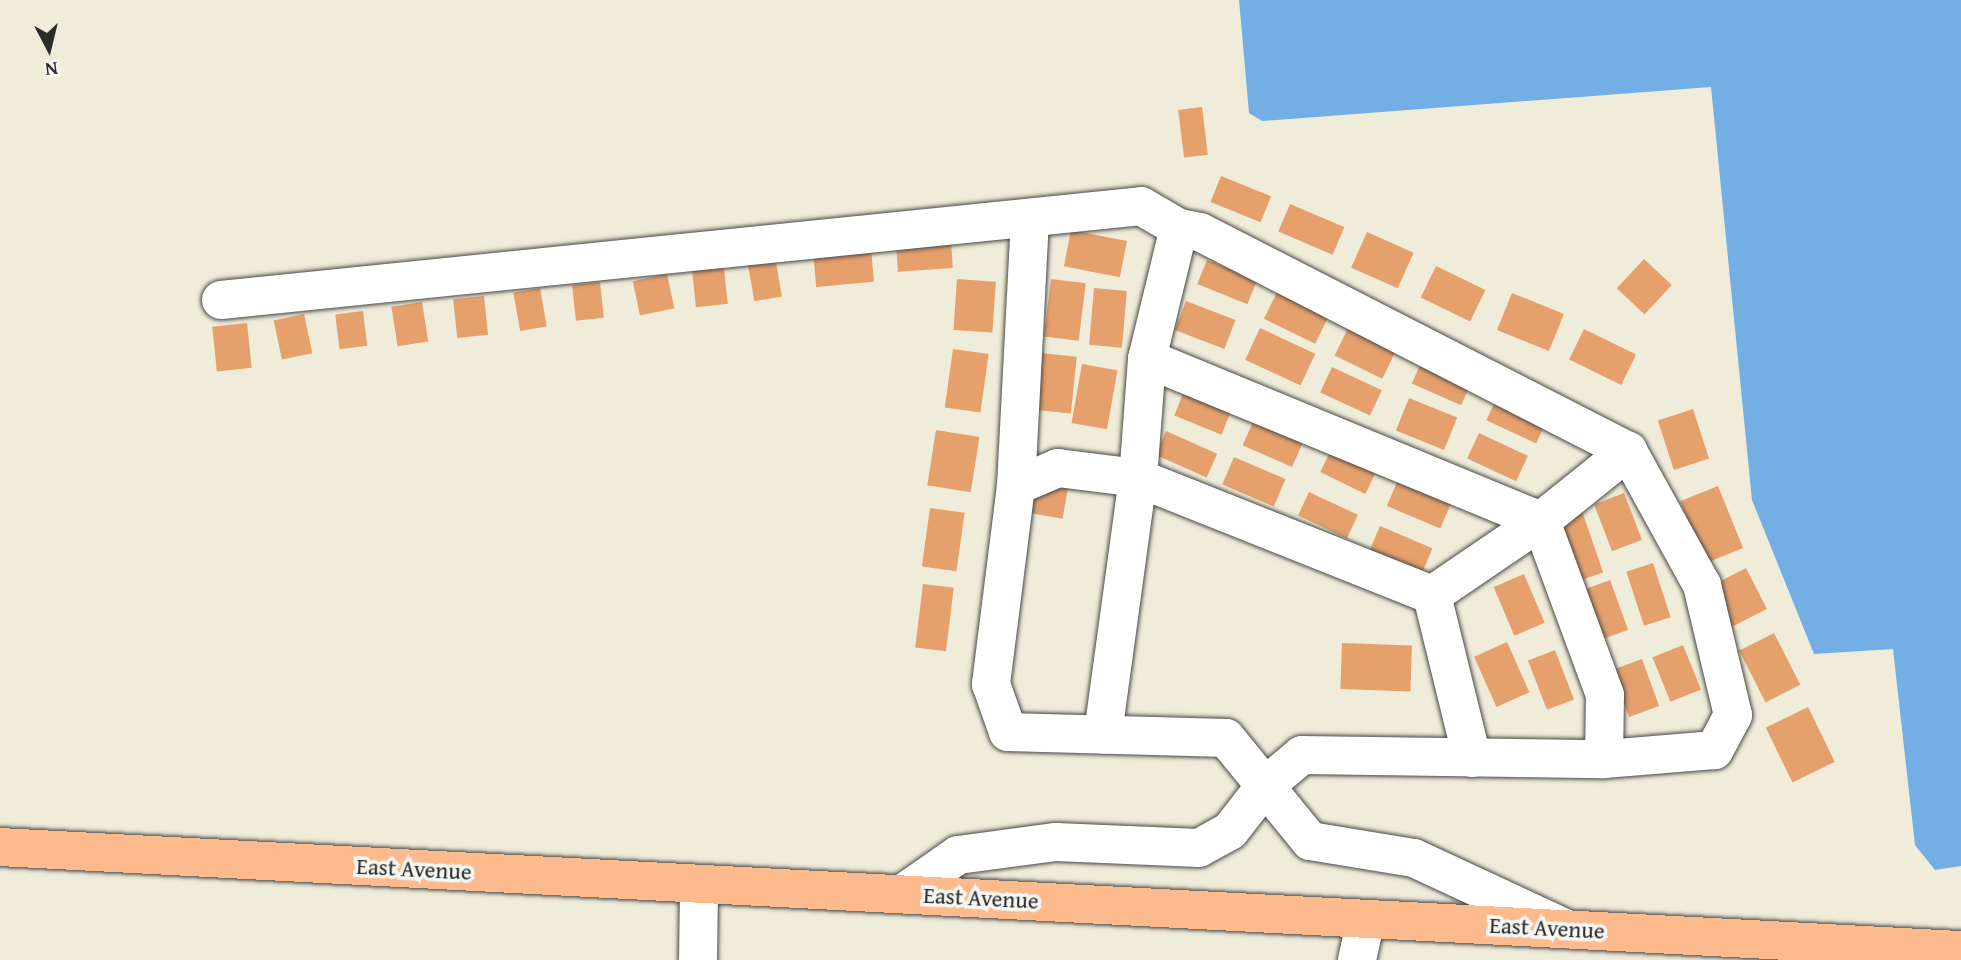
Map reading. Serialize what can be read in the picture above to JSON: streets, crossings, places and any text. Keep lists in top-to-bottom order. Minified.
{"streets":{"main road":["East Avenue"]},"north":"bottom"}
